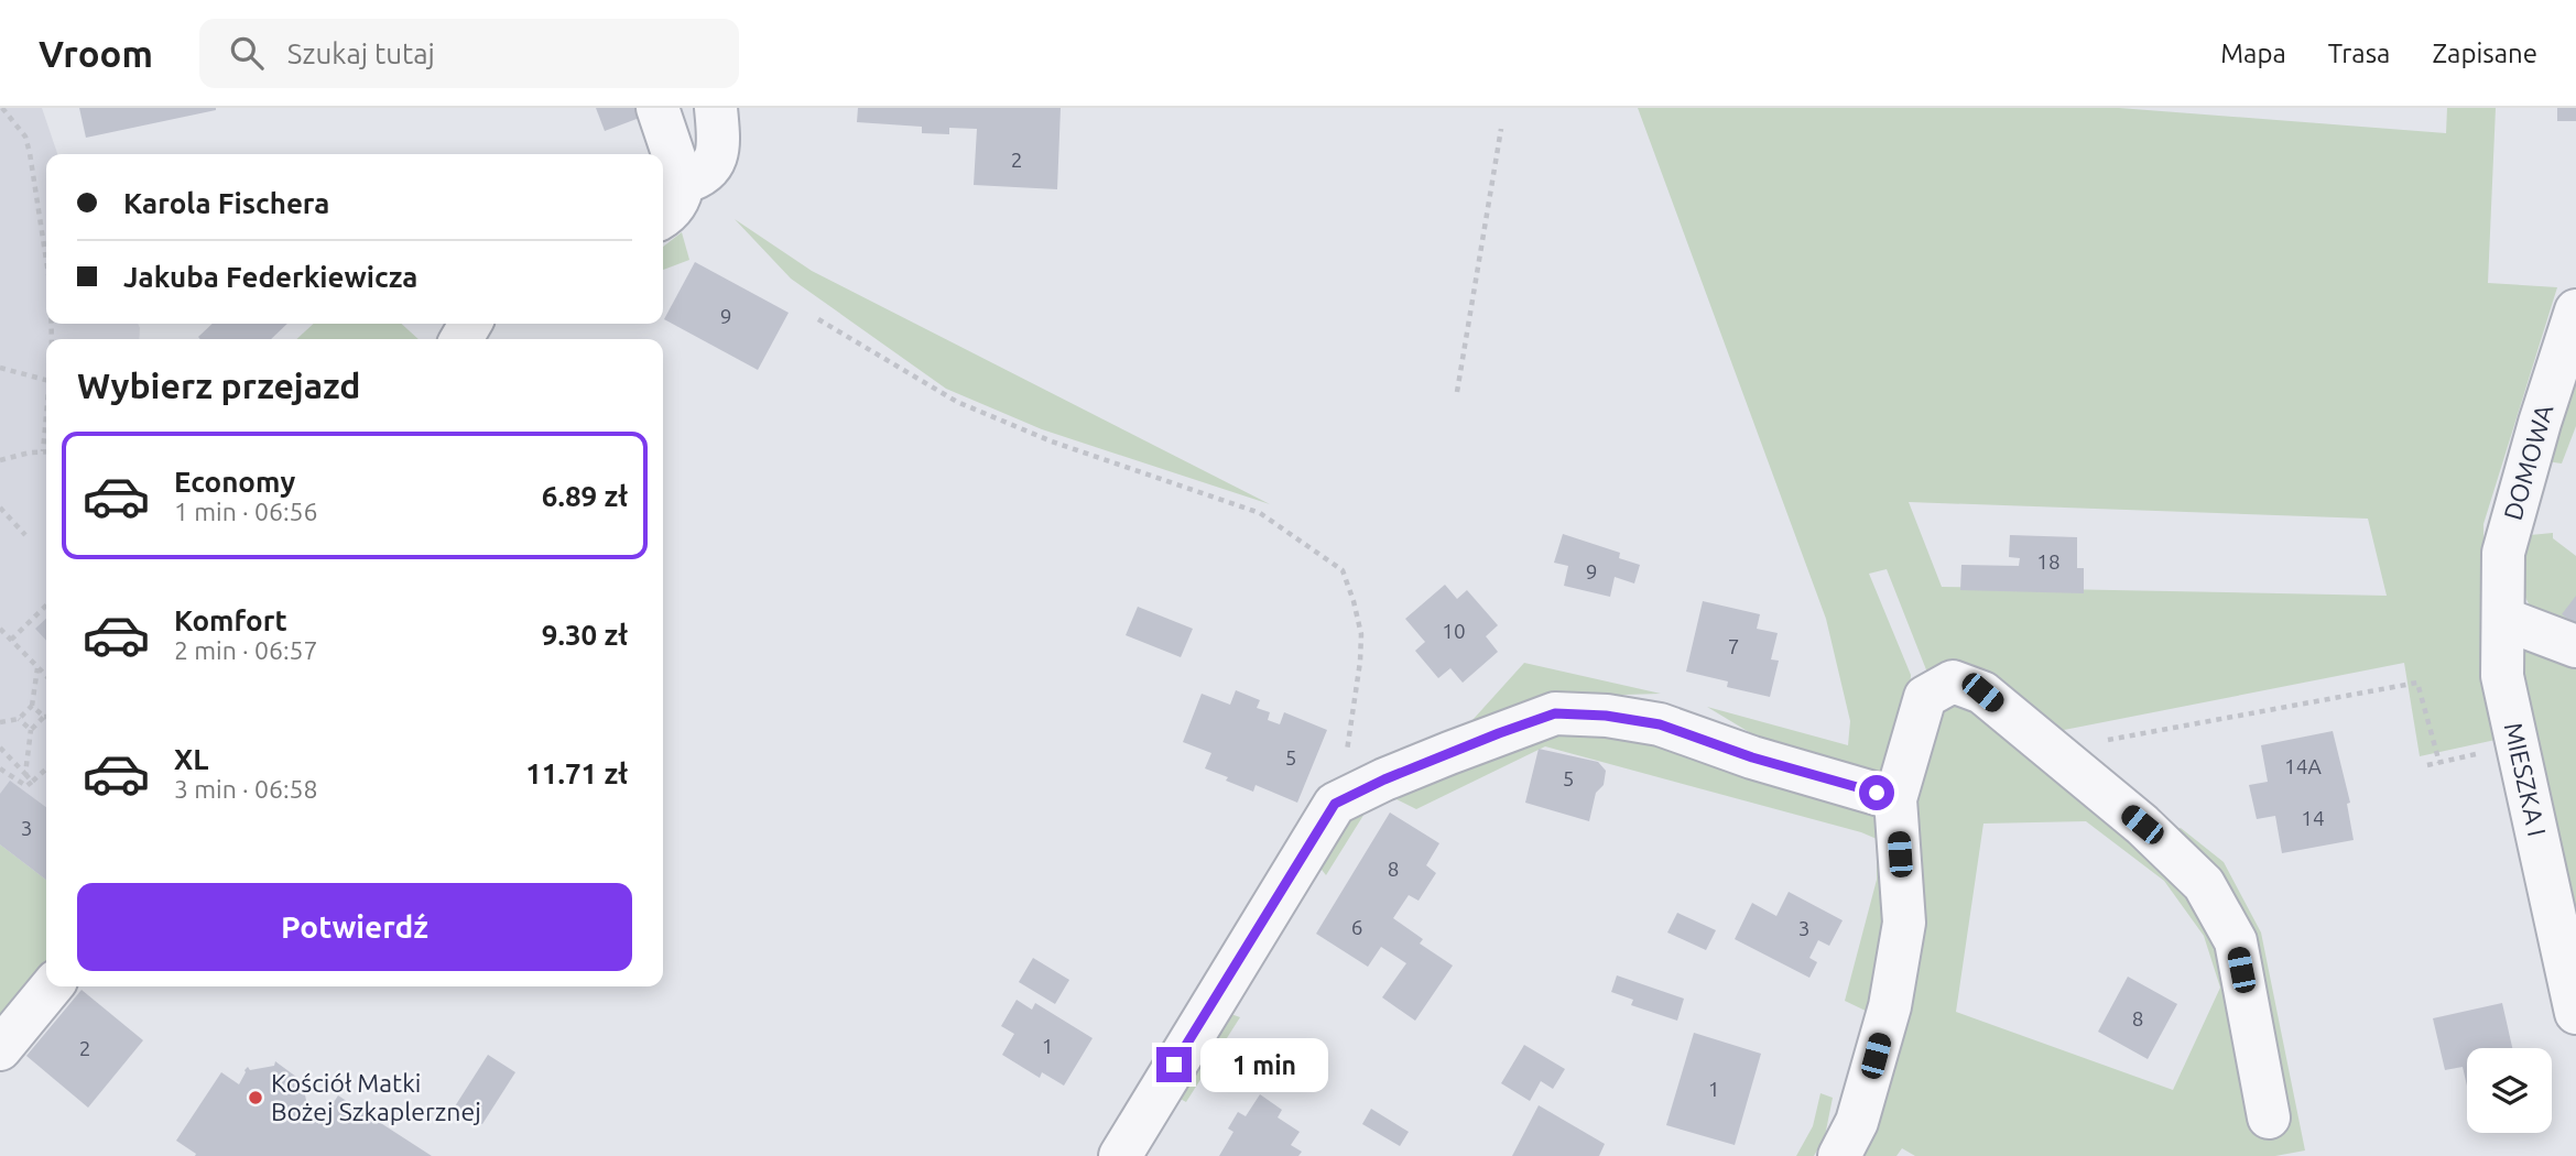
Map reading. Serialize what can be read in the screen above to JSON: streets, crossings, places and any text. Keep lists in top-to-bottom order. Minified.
{"streets":{"street":["DOMOWA","MIESZKA I"]},"crossings":[["DOMOWA","MIESZKA I"]],"places":["Kościół Matki Bożej Szkaplerznej"],"house_numbers":["2","9","18","9","10","7","5","14A","5","14","3","8","6","3","8","1","2","1"],"page":{"header":"Vroom","search":"Szukaj tutaj","nav":["Mapa","Trasa","Zapisane"],"banner":["Karola Fischera","Jakuba Federkiewicza"],"heading":"Wybierz przejazd","list":[{"name":"Economy","note":"1 min · 06:56","value":"6.89 zł"},{"name":"Komfort","note":"2 min · 06:57","value":"9.30 zł"},{"name":"XL","note":"3 min · 06:58","value":"11.71 zł"}],"buttons":"Potwierdź","bubble":"1 min"}}
